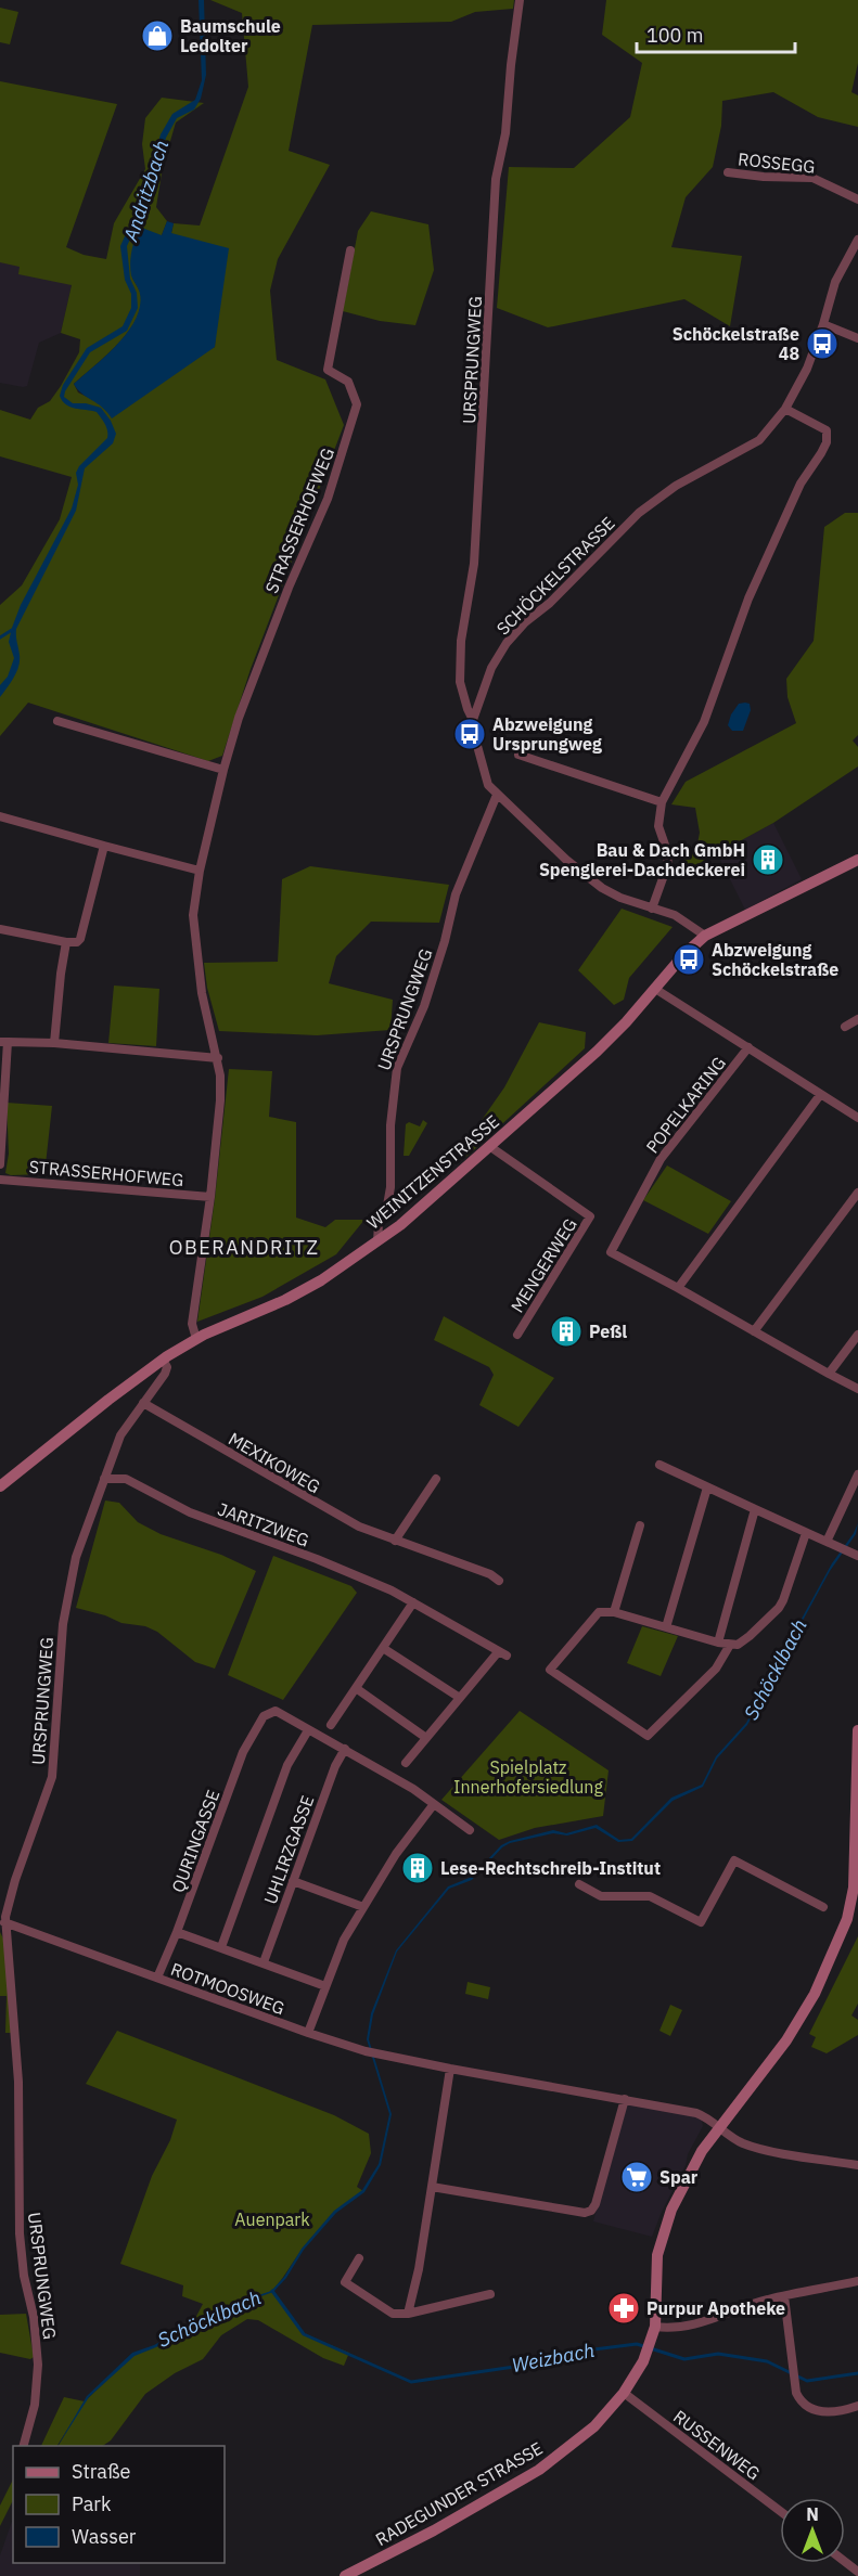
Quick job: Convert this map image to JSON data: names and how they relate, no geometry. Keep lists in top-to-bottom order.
{
  "streets": {
    "main road": ["WEINITZENSTRASSE", "RADEGUNDER STRASSE"],
    "street": [
      "ROSSEGG",
      "URSPRUNGWEG",
      "STRASSERHOFWEG",
      "SCHÖCKELSTRASSE",
      "POPELKARING",
      "MENGERWEG",
      "MEXIKOWEG",
      "JARITZWEG",
      "QURINGASSE",
      "UHLIRZGASSE",
      "ROTMOOSWEG",
      "RUSSENWEG"
    ]
  },
  "crossings": [
    ["URSPRUNGWEG", "SCHÖCKELSTRASSE"],
    ["URSPRUNGWEG", "WEINITZENSTRASSE"],
    ["URSPRUNGWEG", "MEXIKOWEG"],
    ["URSPRUNGWEG", "JARITZWEG"],
    ["URSPRUNGWEG", "ROTMOOSWEG"],
    ["STRASSERHOFWEG", "WEINITZENSTRASSE"],
    ["POPELKARING", "WEINITZENSTRASSE"],
    ["WEINITZENSTRASSE", "MENGERWEG"],
    ["QURINGASSE", "ROTMOOSWEG"],
    ["ROTMOOSWEG", "RADEGUNDER STRASSE"],
    ["RUSSENWEG", "RADEGUNDER STRASSE"]
  ],
  "districts": ["OBERANDRITZ"],
  "water": ["Andritzbach", "Schöcklbach", "Weizbach"],
  "parks": ["Spielplatz Innerhofersiedlung", "Auenpark"],
  "places": {
    "shop": ["Baumschule Ledolter"],
    "bus stop": ["Schöckelstraße 48", "Abzweigung Ursprungweg", "Abzweigung Schöckelstraße"],
    "building": ["Bau & Dach GmbH Spenglerei-Dachdeckerei", "Peßl", "Lese-Rechtschreib-Institut"],
    "supermarket": ["Spar"],
    "pharmacy": ["Purpur Apotheke"]
  },
  "legend": ["Straße", "Park", "Wasser"],
  "scale_bar": "100 m",
  "north": "top"
}
